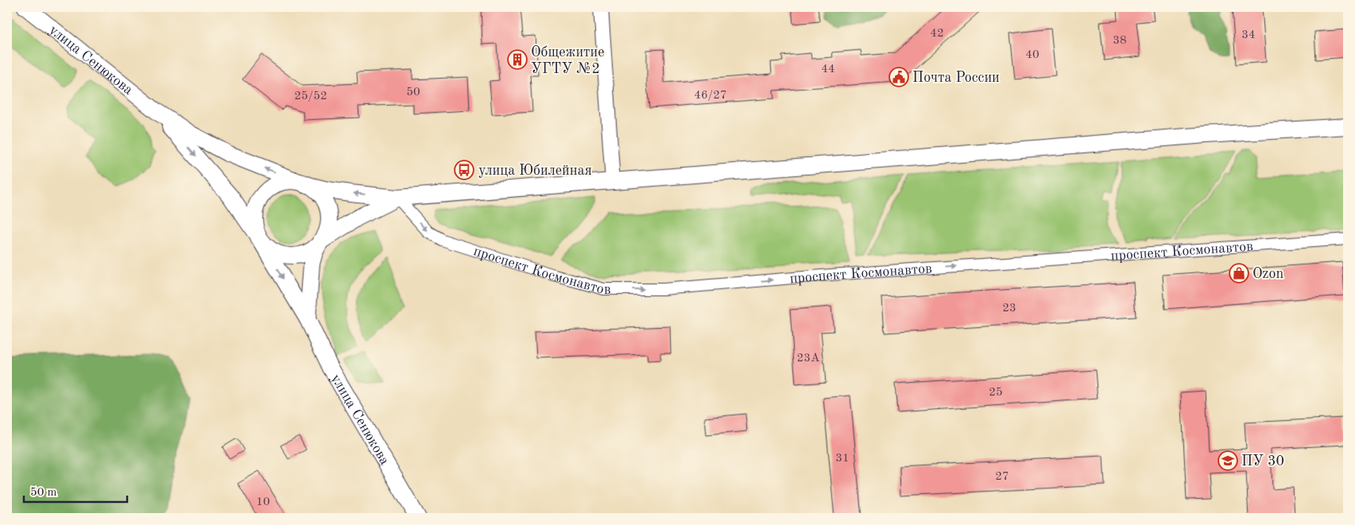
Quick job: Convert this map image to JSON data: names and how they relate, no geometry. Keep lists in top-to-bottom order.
{
  "streets": {
    "main road": ["улица Сенюкова"],
    "street": ["проспект Космонавтов"]
  },
  "one_way": ["проспект Космонавтов"],
  "places": {
    "building": ["Общежитие УГТУ №2"],
    "public building": ["Почта России"],
    "bus stop": ["улица Юбилейная"],
    "shop": ["Ozon"],
    "school or university": ["ПУ 30"]
  },
  "house_numbers": [
    "42",
    "34",
    "38",
    "40",
    "44",
    "50",
    "46/27",
    "25/52",
    "23",
    "23А",
    "25",
    "31",
    "27",
    "10"
  ],
  "scale_bar": "50 m"
}
